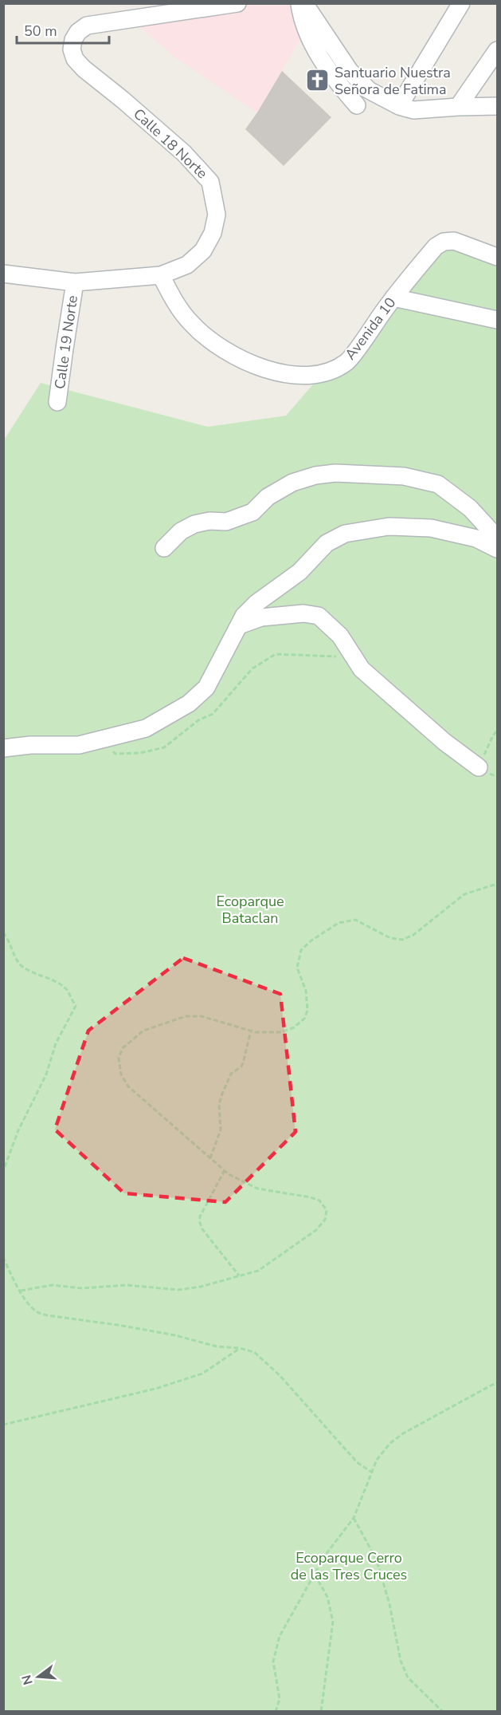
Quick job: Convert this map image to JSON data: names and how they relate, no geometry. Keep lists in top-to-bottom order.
{
  "streets": {
    "street": ["Calle 18 Norte", "Avenida 10", "Calle 19 Norte"]
  },
  "crossings": [
    ["Calle 18 Norte", "Avenida 10"]
  ],
  "parks": ["Ecoparque Bataclan", "Ecoparque Cerro de las Tres Cruces"],
  "places": {
    "church": ["Santuario Nuestra Señora de Fatima"]
  },
  "scale_bar": "50 m",
  "north": "left"
}
